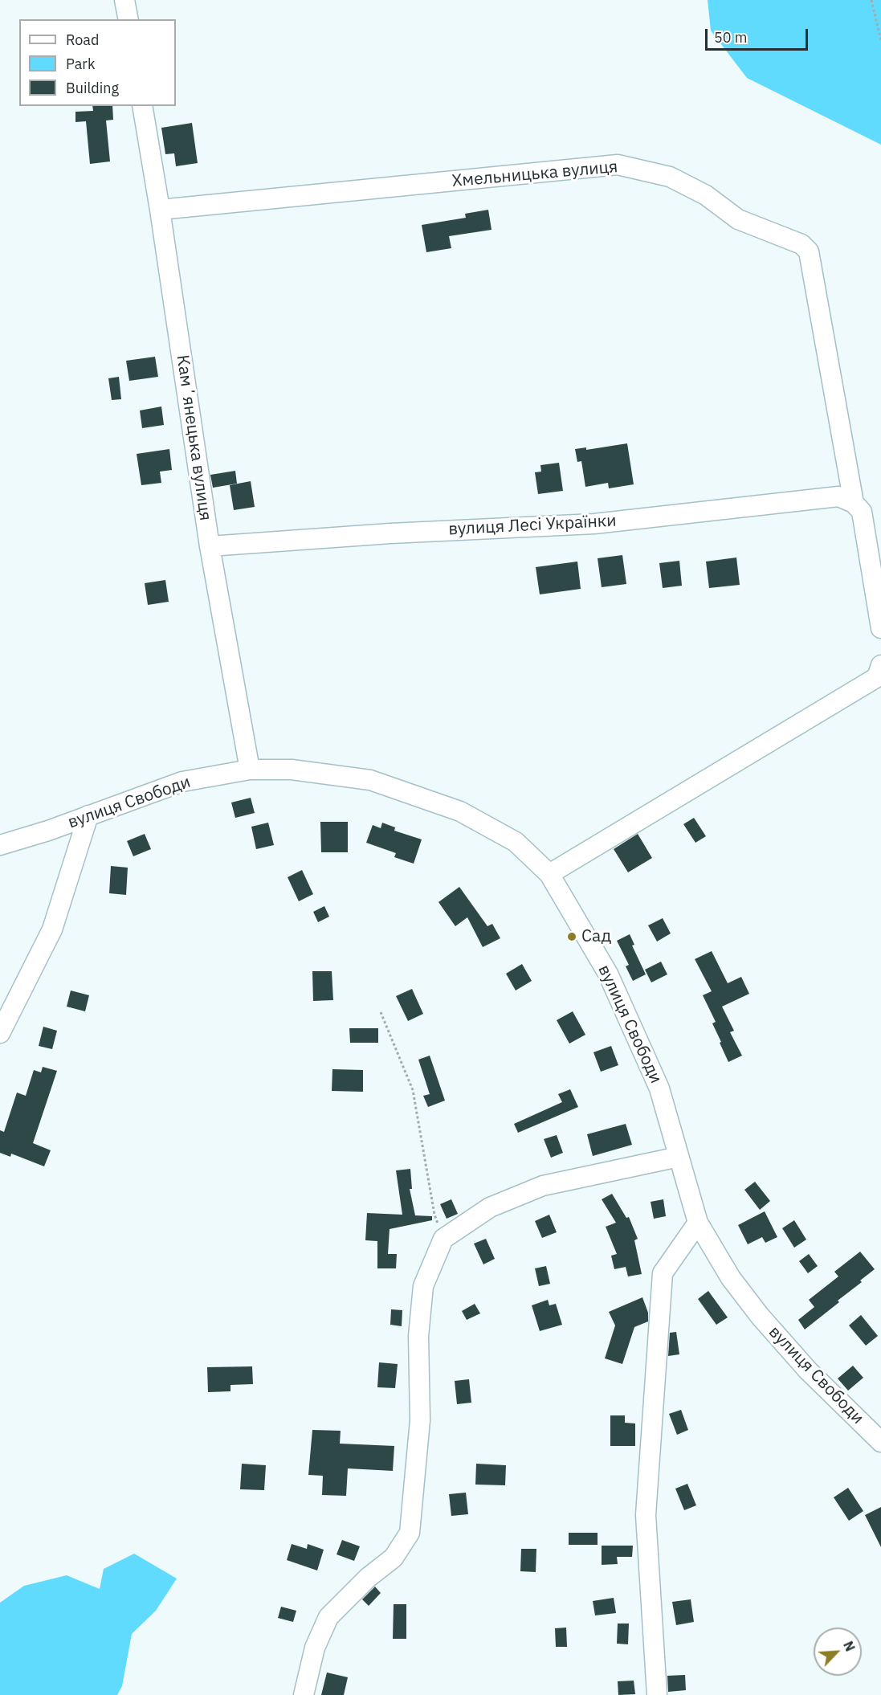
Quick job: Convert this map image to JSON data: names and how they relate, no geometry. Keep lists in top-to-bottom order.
{
  "streets": {
    "street": [
      "Хмельницька вулиця",
      "Камʼянецька вулиця",
      "вулиця Лесі Українки",
      "вулиця Свободи"
    ]
  },
  "crossings": [
    ["Хмельницька вулиця", "Камʼянецька вулиця"],
    ["Хмельницька вулиця", "вулиця Лесі Українки"],
    ["Камʼянецька вулиця", "вулиця Лесі Українки"],
    ["Камʼянецька вулиця", "вулиця Свободи"]
  ],
  "places": ["Сад"],
  "legend": ["Road", "Park", "Building"],
  "scale_bar": "50 m",
  "north": "top right"
}
